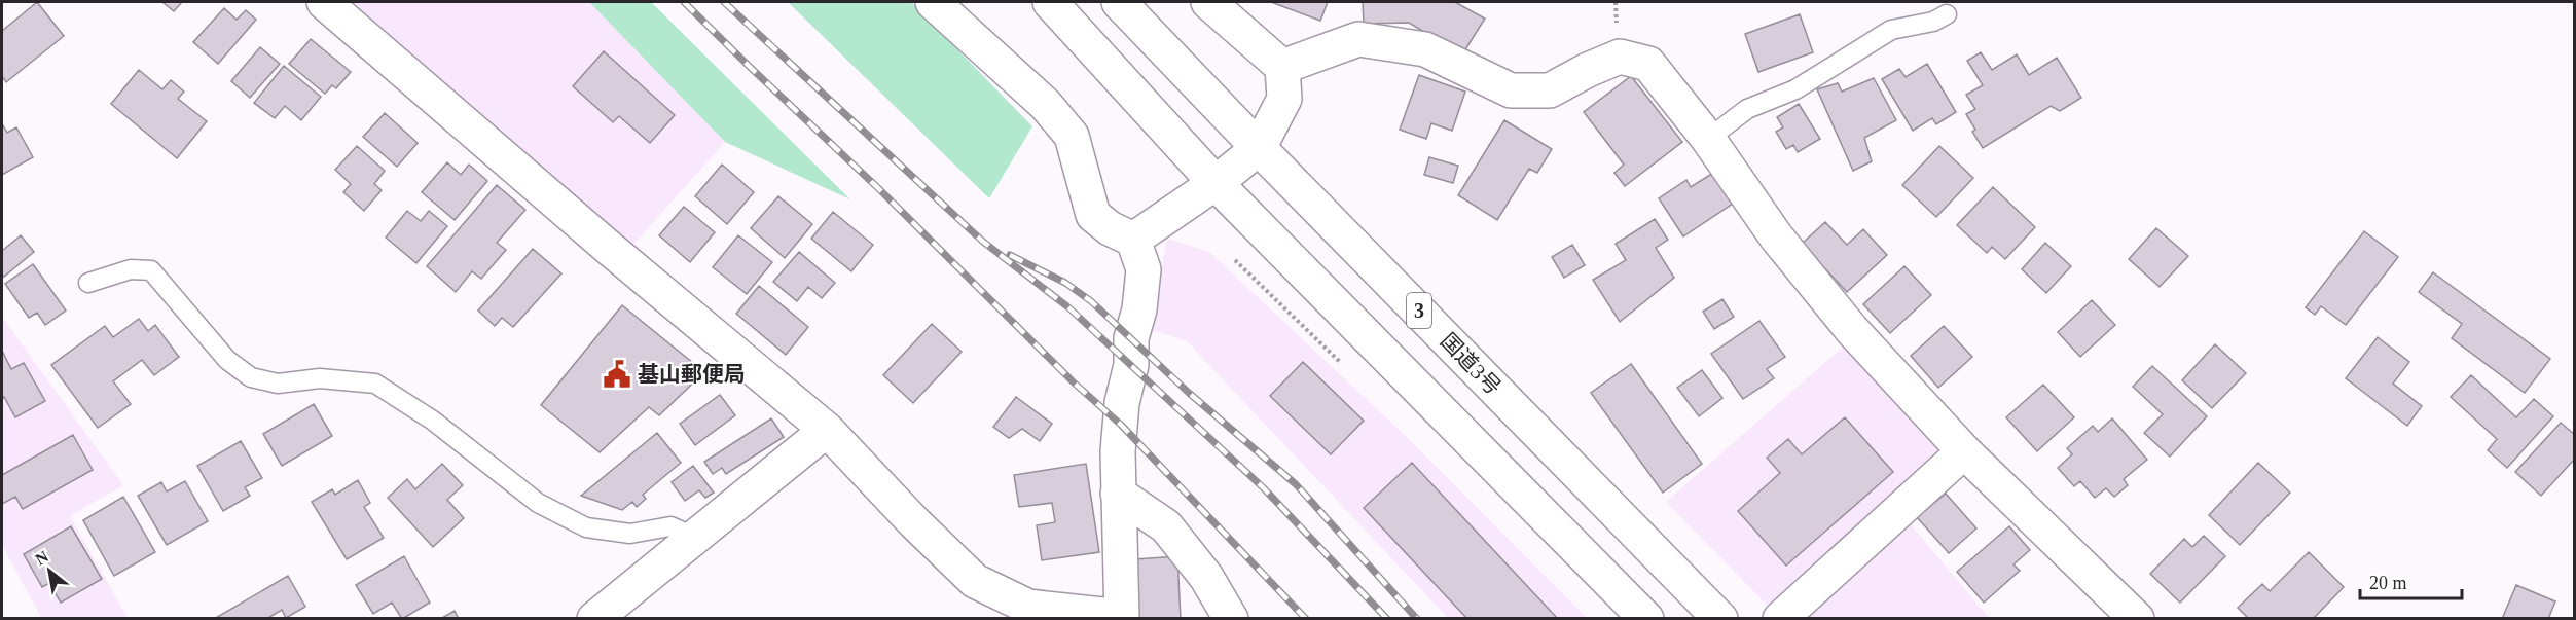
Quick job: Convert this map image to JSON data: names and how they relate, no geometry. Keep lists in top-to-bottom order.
{
  "streets": {
    "main road": ["3", "国道3号"]
  },
  "places": {
    "public building": ["基山郵便局"]
  },
  "scale_bar": "20 m",
  "north": "top left"
}
